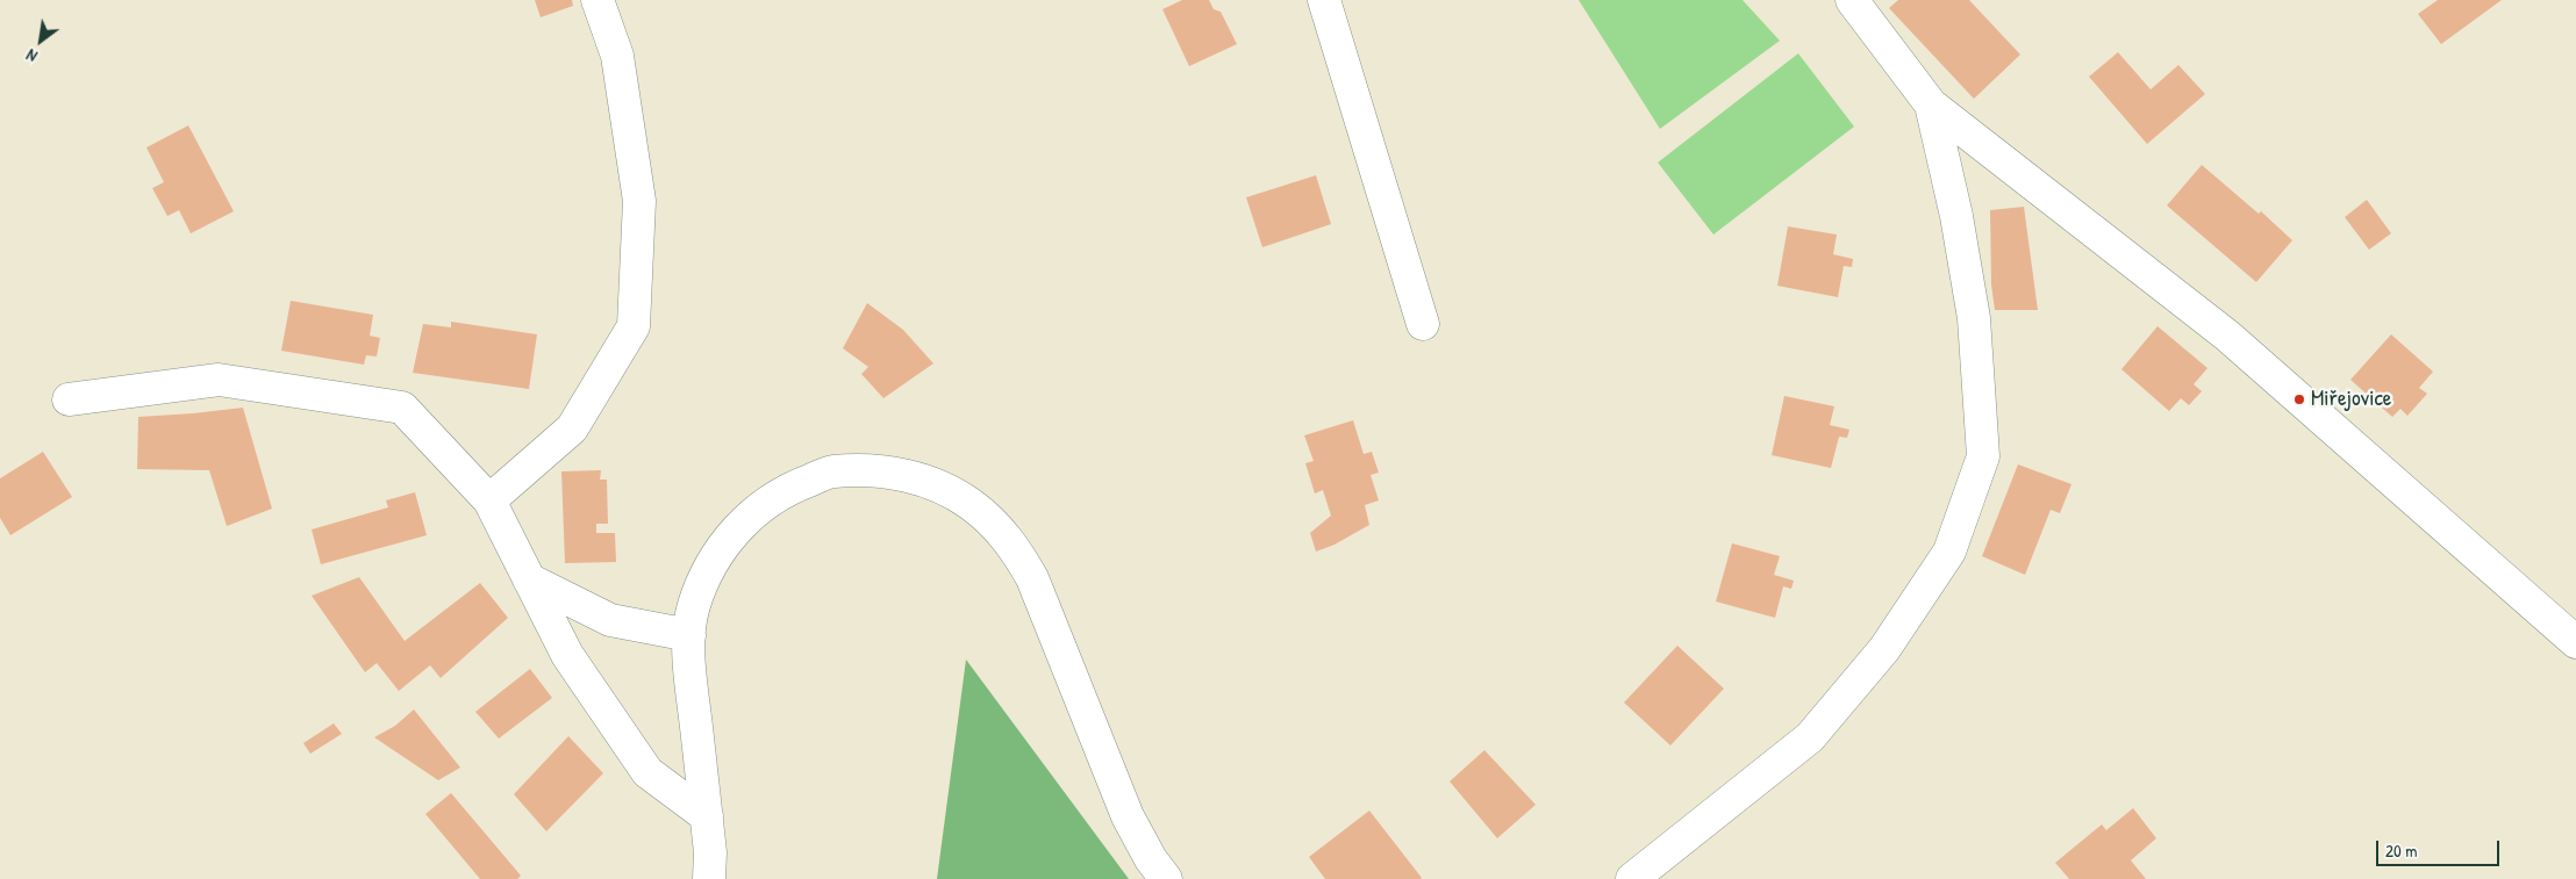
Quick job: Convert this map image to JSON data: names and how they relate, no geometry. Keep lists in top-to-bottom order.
{
  "places": ["Miřejovice"],
  "scale_bar": "20 m",
  "north": "bottom left"
}
